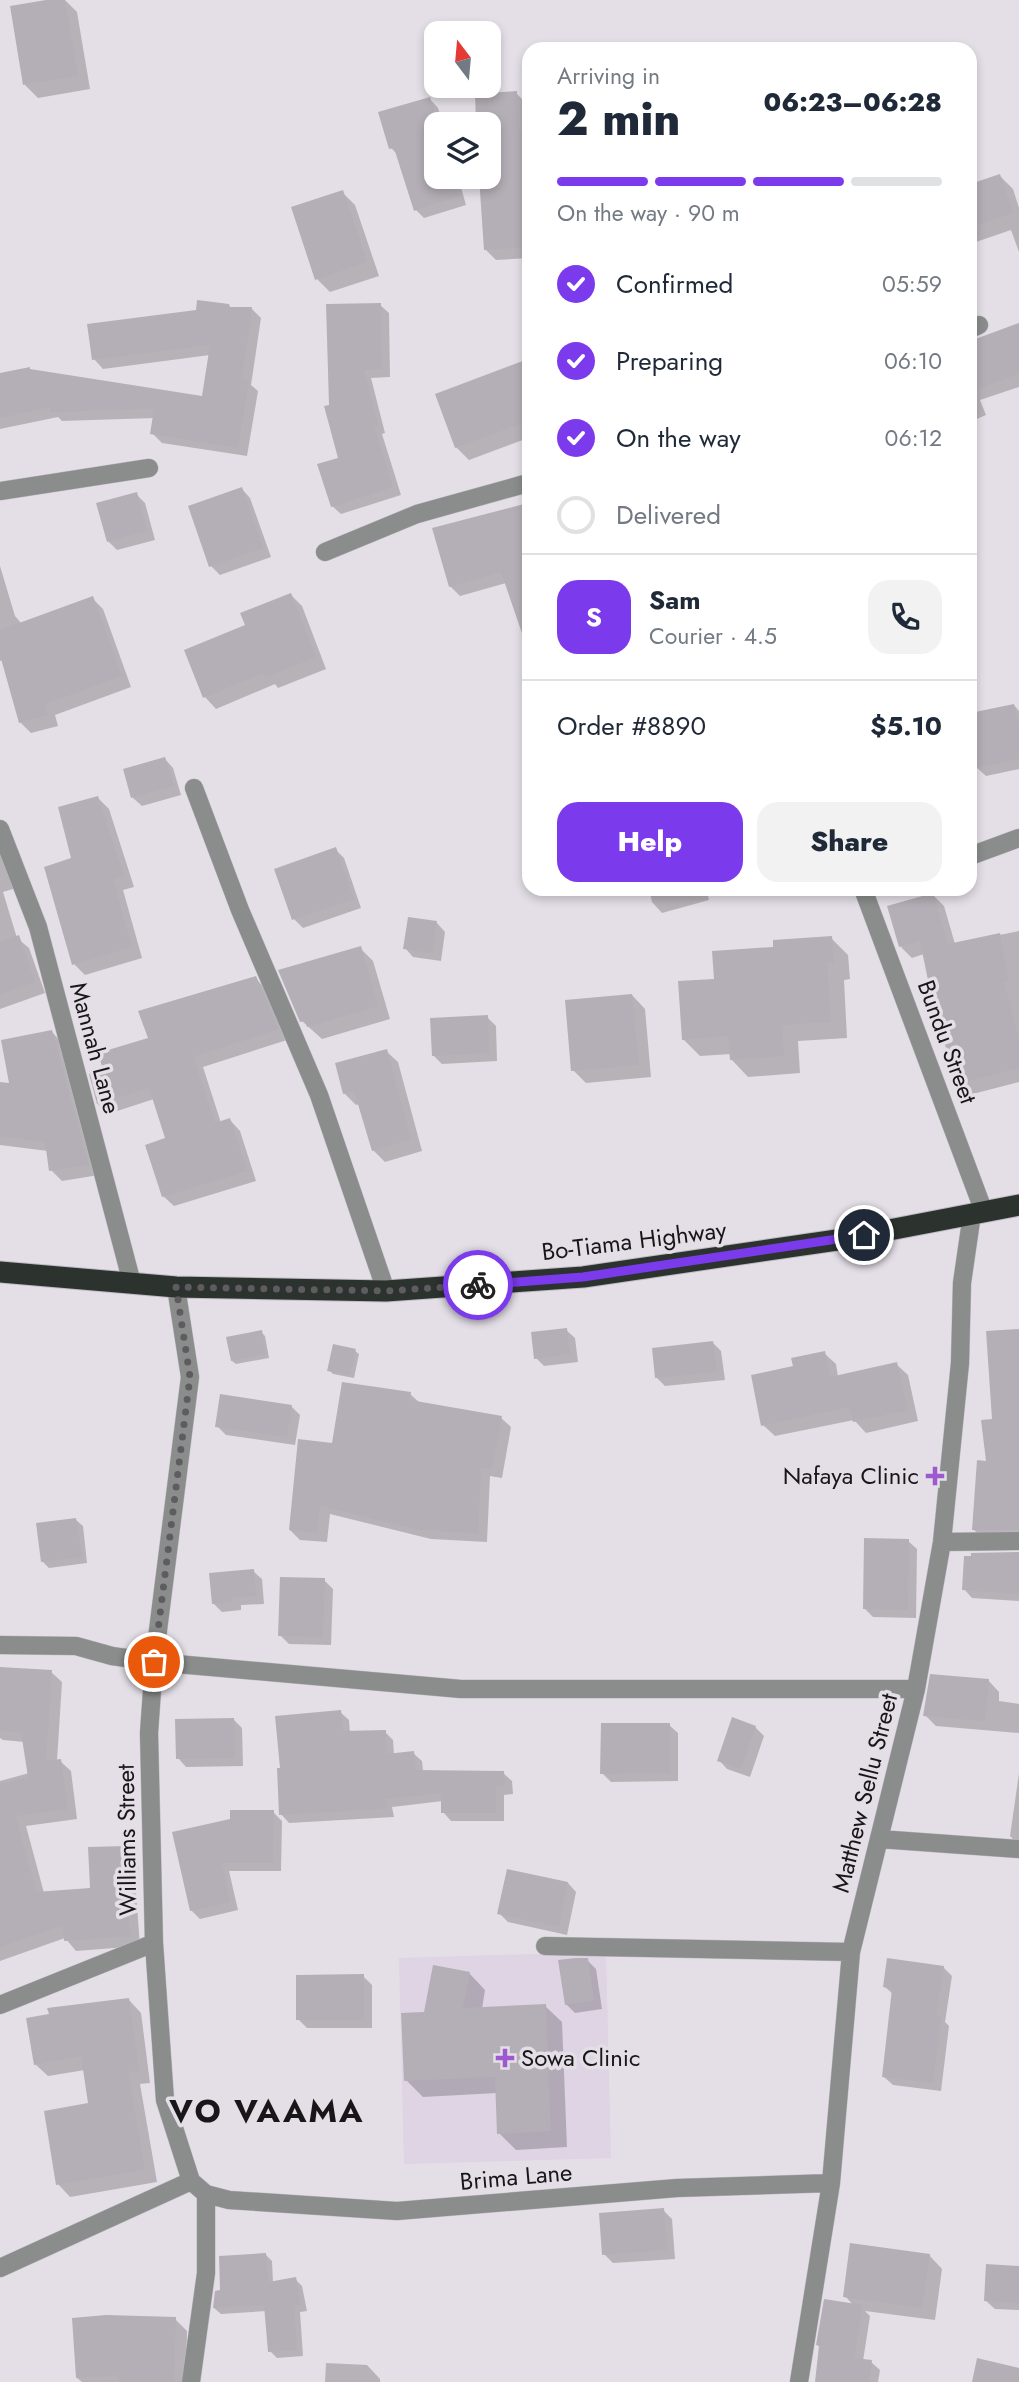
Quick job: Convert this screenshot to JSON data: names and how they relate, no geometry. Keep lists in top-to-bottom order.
{
  "streets": {
    "highway": ["Bo-Tiama Highway"],
    "street": [
      "Bundu Street",
      "Mannah Lane",
      "Matthew Sellu Street",
      "Williams Street",
      "Brima Lane"
    ]
  },
  "crossings": [
    ["Bundu Street", "Bo-Tiama Highway"],
    ["Bundu Street", "Matthew Sellu Street"],
    ["Mannah Lane", "Bo-Tiama Highway"],
    ["Bo-Tiama Highway", "Matthew Sellu Street"],
    ["Bo-Tiama Highway", "Williams Street"],
    ["Matthew Sellu Street", "Brima Lane"],
    ["Williams Street", "Brima Lane"]
  ],
  "districts": ["VO VAAMA"],
  "places": {
    "health": ["Nafaya Clinic", "Sowa Clinic"]
  },
  "north": "top",
  "page": {
    "heading": ["2 min", "Arriving in", "06:23–06:28"],
    "panel": [
      "Sam",
      "Courier · 4.5",
      "Order #8890",
      "$5.10"
    ],
    "bar": "On the way · 90 m",
    "list": [
      ["Confirmed", "05:59"],
      ["Preparing", "06:10"],
      ["On the way", "06:12"],
      "Delivered"
    ],
    "round": "S",
    "buttons": ["Help", "Share"]
  }
}
